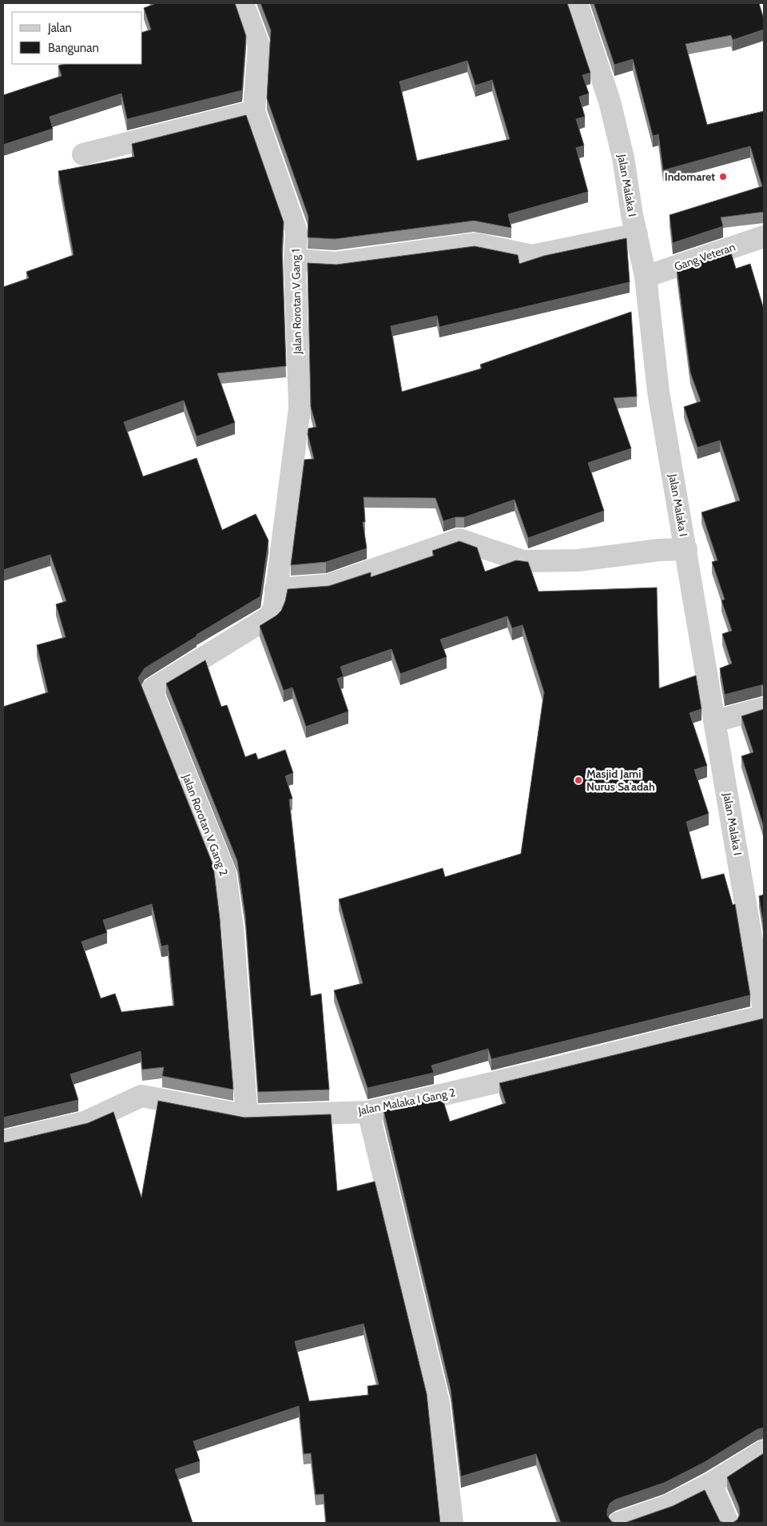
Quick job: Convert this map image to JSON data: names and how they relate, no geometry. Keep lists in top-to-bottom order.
{
  "streets": {
    "street": [
      "Jalan Malaka I",
      "Gang Veteran",
      "Jalan Rorotan V Gang 1",
      "Jalan Rorotan V Gang 2",
      "Jalan Malaka I Gang 2"
    ]
  },
  "crossings": [
    ["Jalan Malaka I", "Gang Veteran"],
    ["Jalan Rorotan V Gang 1", "Jalan Rorotan V Gang 2"],
    ["Jalan Rorotan V Gang 2", "Jalan Malaka I Gang 2"]
  ],
  "places": ["Indomaret", "Masjid Jami Nurus Sa'adah"],
  "legend": ["Jalan", "Bangunan"]
}
